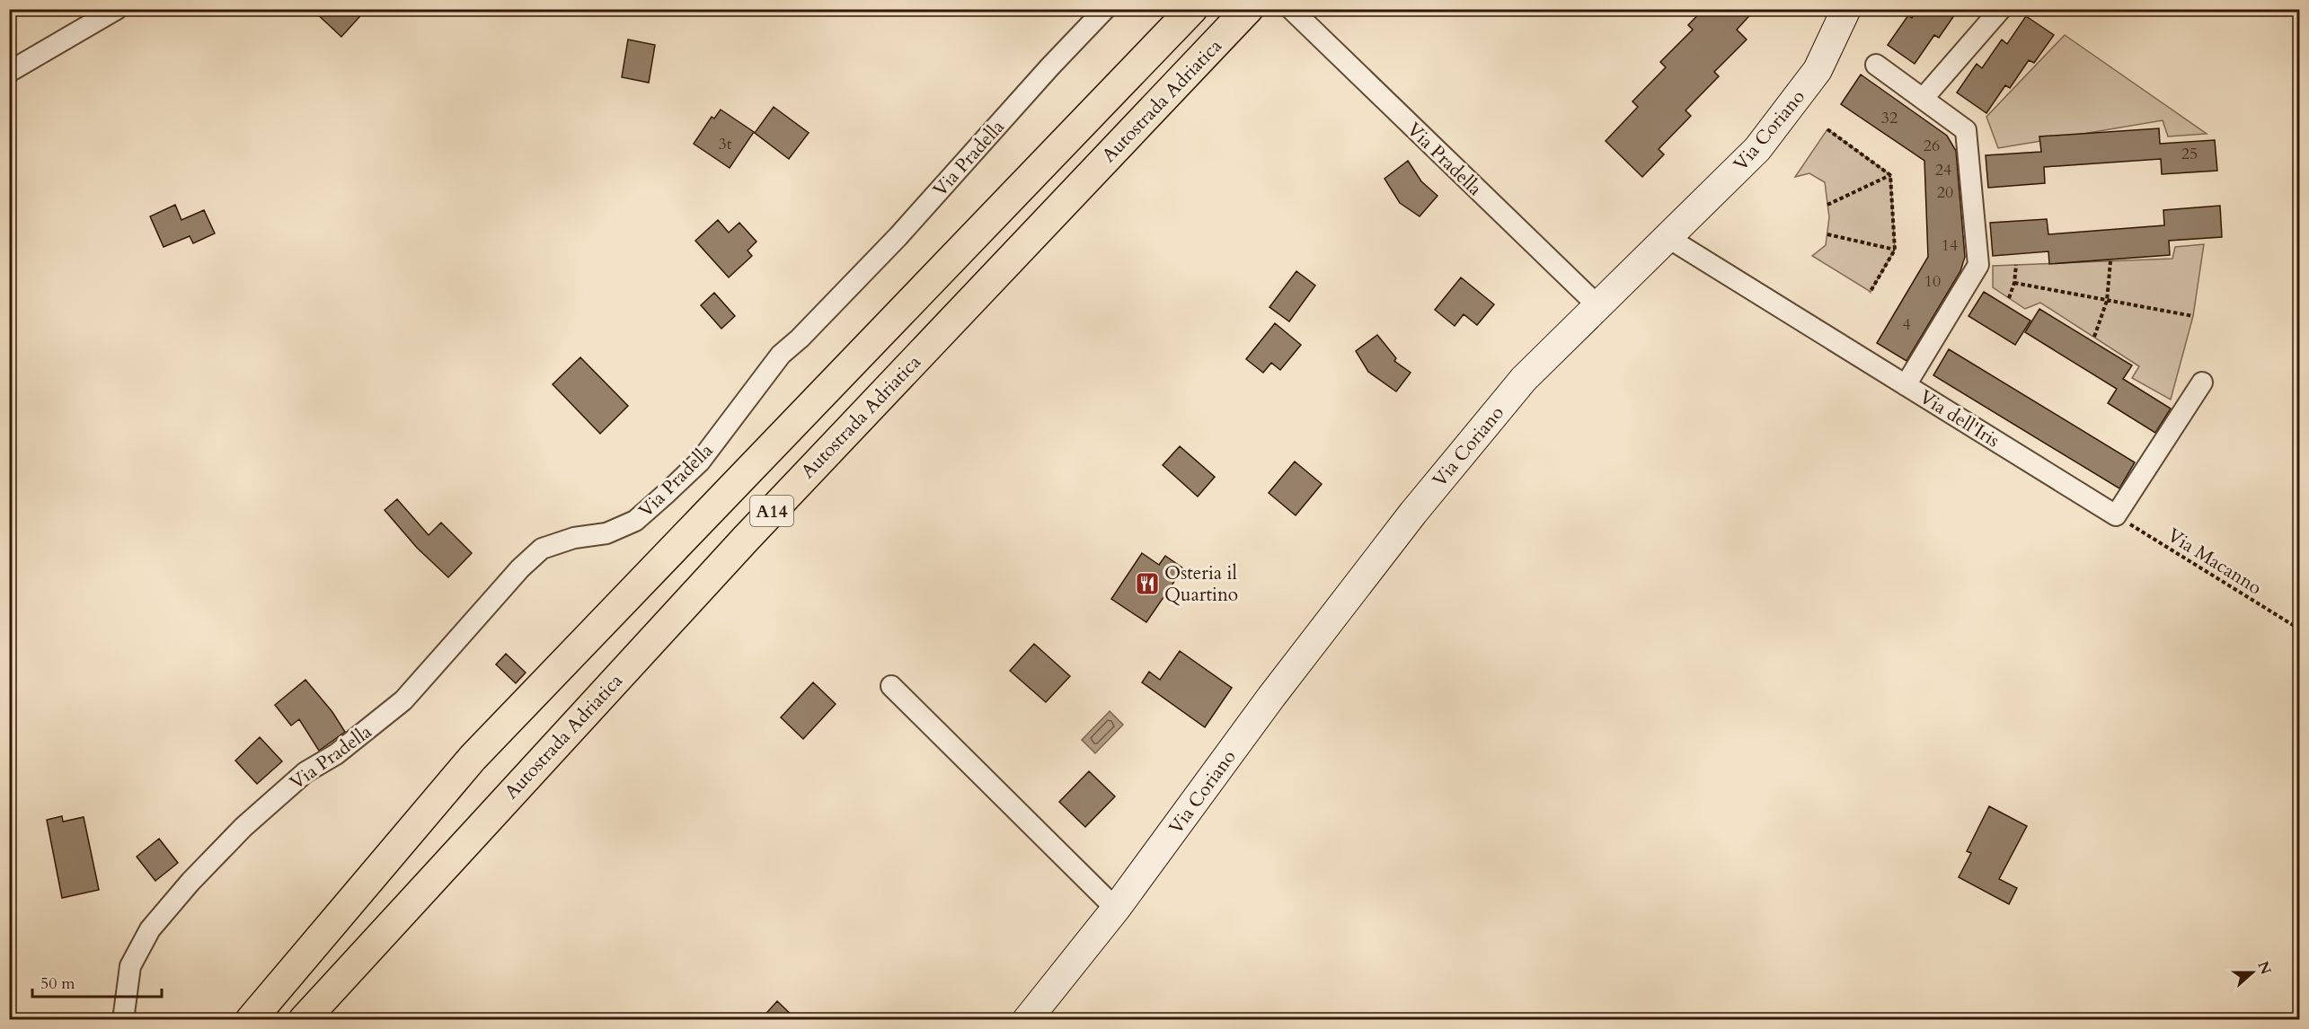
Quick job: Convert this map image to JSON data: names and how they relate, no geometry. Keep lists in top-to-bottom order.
{
  "streets": {
    "highway": ["Autostrada Adriatica", "A14"],
    "main road": ["Via Coriano"],
    "street": ["Via Pradella", "Via dell'Iris"],
    "path": ["Via Macanno"]
  },
  "crossings": [
    ["Via Coriano", "Via Pradella"],
    ["Via Coriano", "Via dell'Iris"],
    ["Via dell'Iris", "Via Macanno"]
  ],
  "places": {
    "restaurant": ["Osteria il Quartino"]
  },
  "house_numbers": [
    "32",
    "3t",
    "26",
    "25",
    "24",
    "20",
    "14",
    "10",
    "4"
  ],
  "scale_bar": "50 m",
  "north": "right"
}
